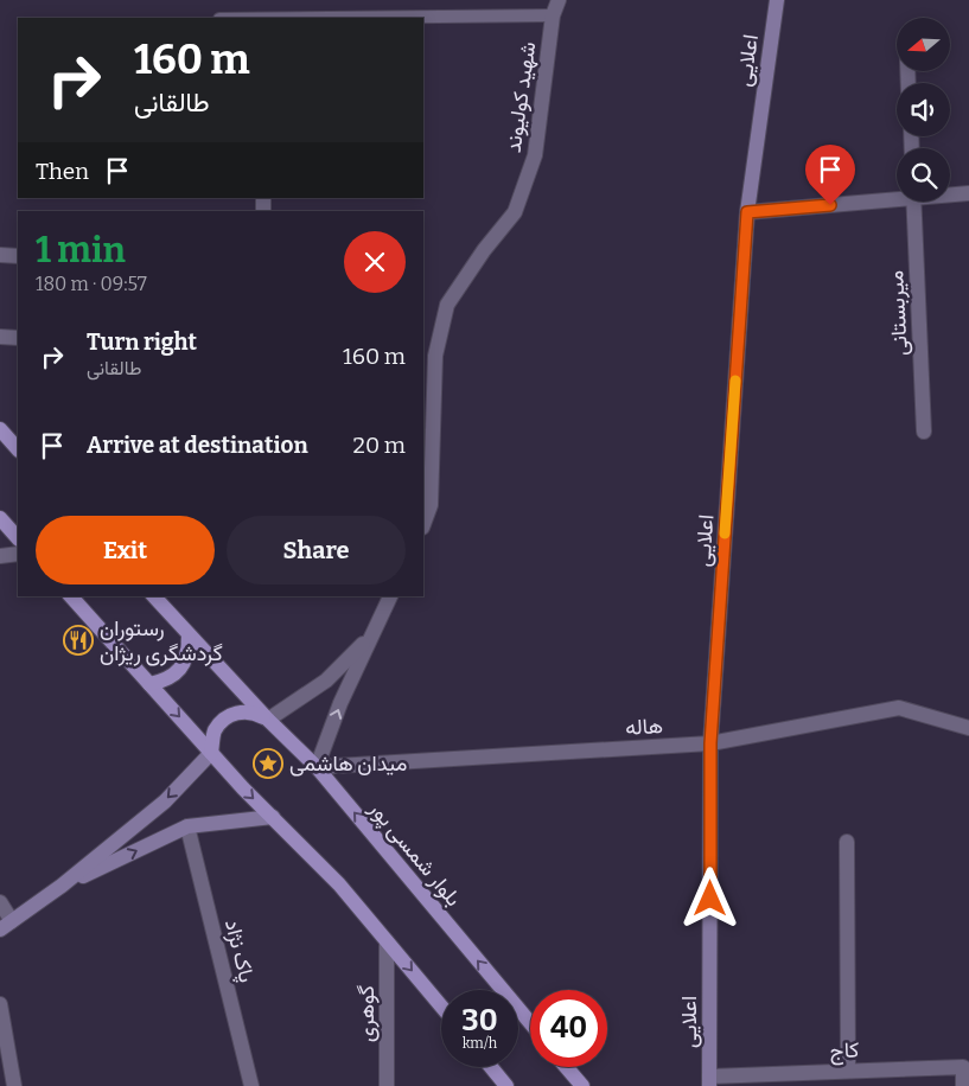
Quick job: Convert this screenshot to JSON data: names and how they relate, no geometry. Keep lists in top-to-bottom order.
{
  "streets": {
    "main road": ["بلوار شمسی پور"],
    "street": [
      "اعلایی",
      "شهید کولیوند",
      "میربستانی",
      "هاله",
      "پاک نژاد",
      "گوهری",
      "کاج"
    ]
  },
  "crossings": [
    ["اعلایی", "هاله"],
    ["اعلایی", "کاج"],
    ["هاله", "بلوار شمسی پور"]
  ],
  "places": {
    "restaurant": ["رستوران گردشگری ریژان"],
    "place": ["میدان هاشمی"]
  },
  "north": "left",
  "page": {
    "turn": ["160 m", "طالقانی"],
    "then": "Then",
    "heading": ["1 min", "180 m · 09:57"],
    "list": [
      {
        "name": "Turn right",
        "note": "طالقانی",
        "value": "160 m"
      },
      {
        "name": "Arrive at destination",
        "value": "20 m"
      }
    ],
    "buttons": ["Exit", "Share"],
    "speed": "30 km/h",
    "limit": "40"
  }
}
